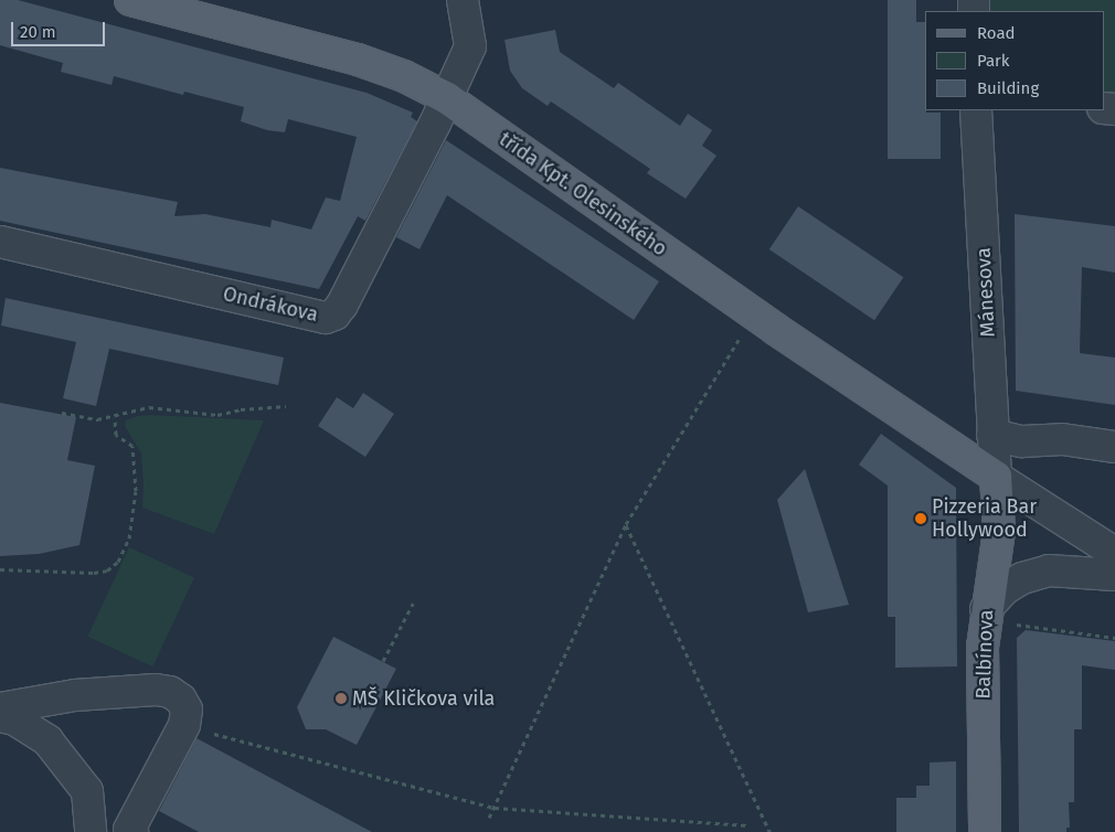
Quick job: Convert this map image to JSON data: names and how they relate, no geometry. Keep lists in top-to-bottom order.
{
  "streets": {
    "main road": ["třída Kpt. Olesinského", "Balbínova"],
    "street": ["Mánesova", "Ondrákova"]
  },
  "crossings": [
    ["třída Kpt. Olesinského", "Mánesova"],
    ["třída Kpt. Olesinského", "Ondrákova"],
    ["třída Kpt. Olesinského", "Balbínova"],
    ["Mánesova", "Balbínova"]
  ],
  "places": ["Pizzeria Bar Hollywood", "MŠ Kličkova vila"],
  "legend": ["Road", "Park", "Building"],
  "scale_bar": "20 m"
}
